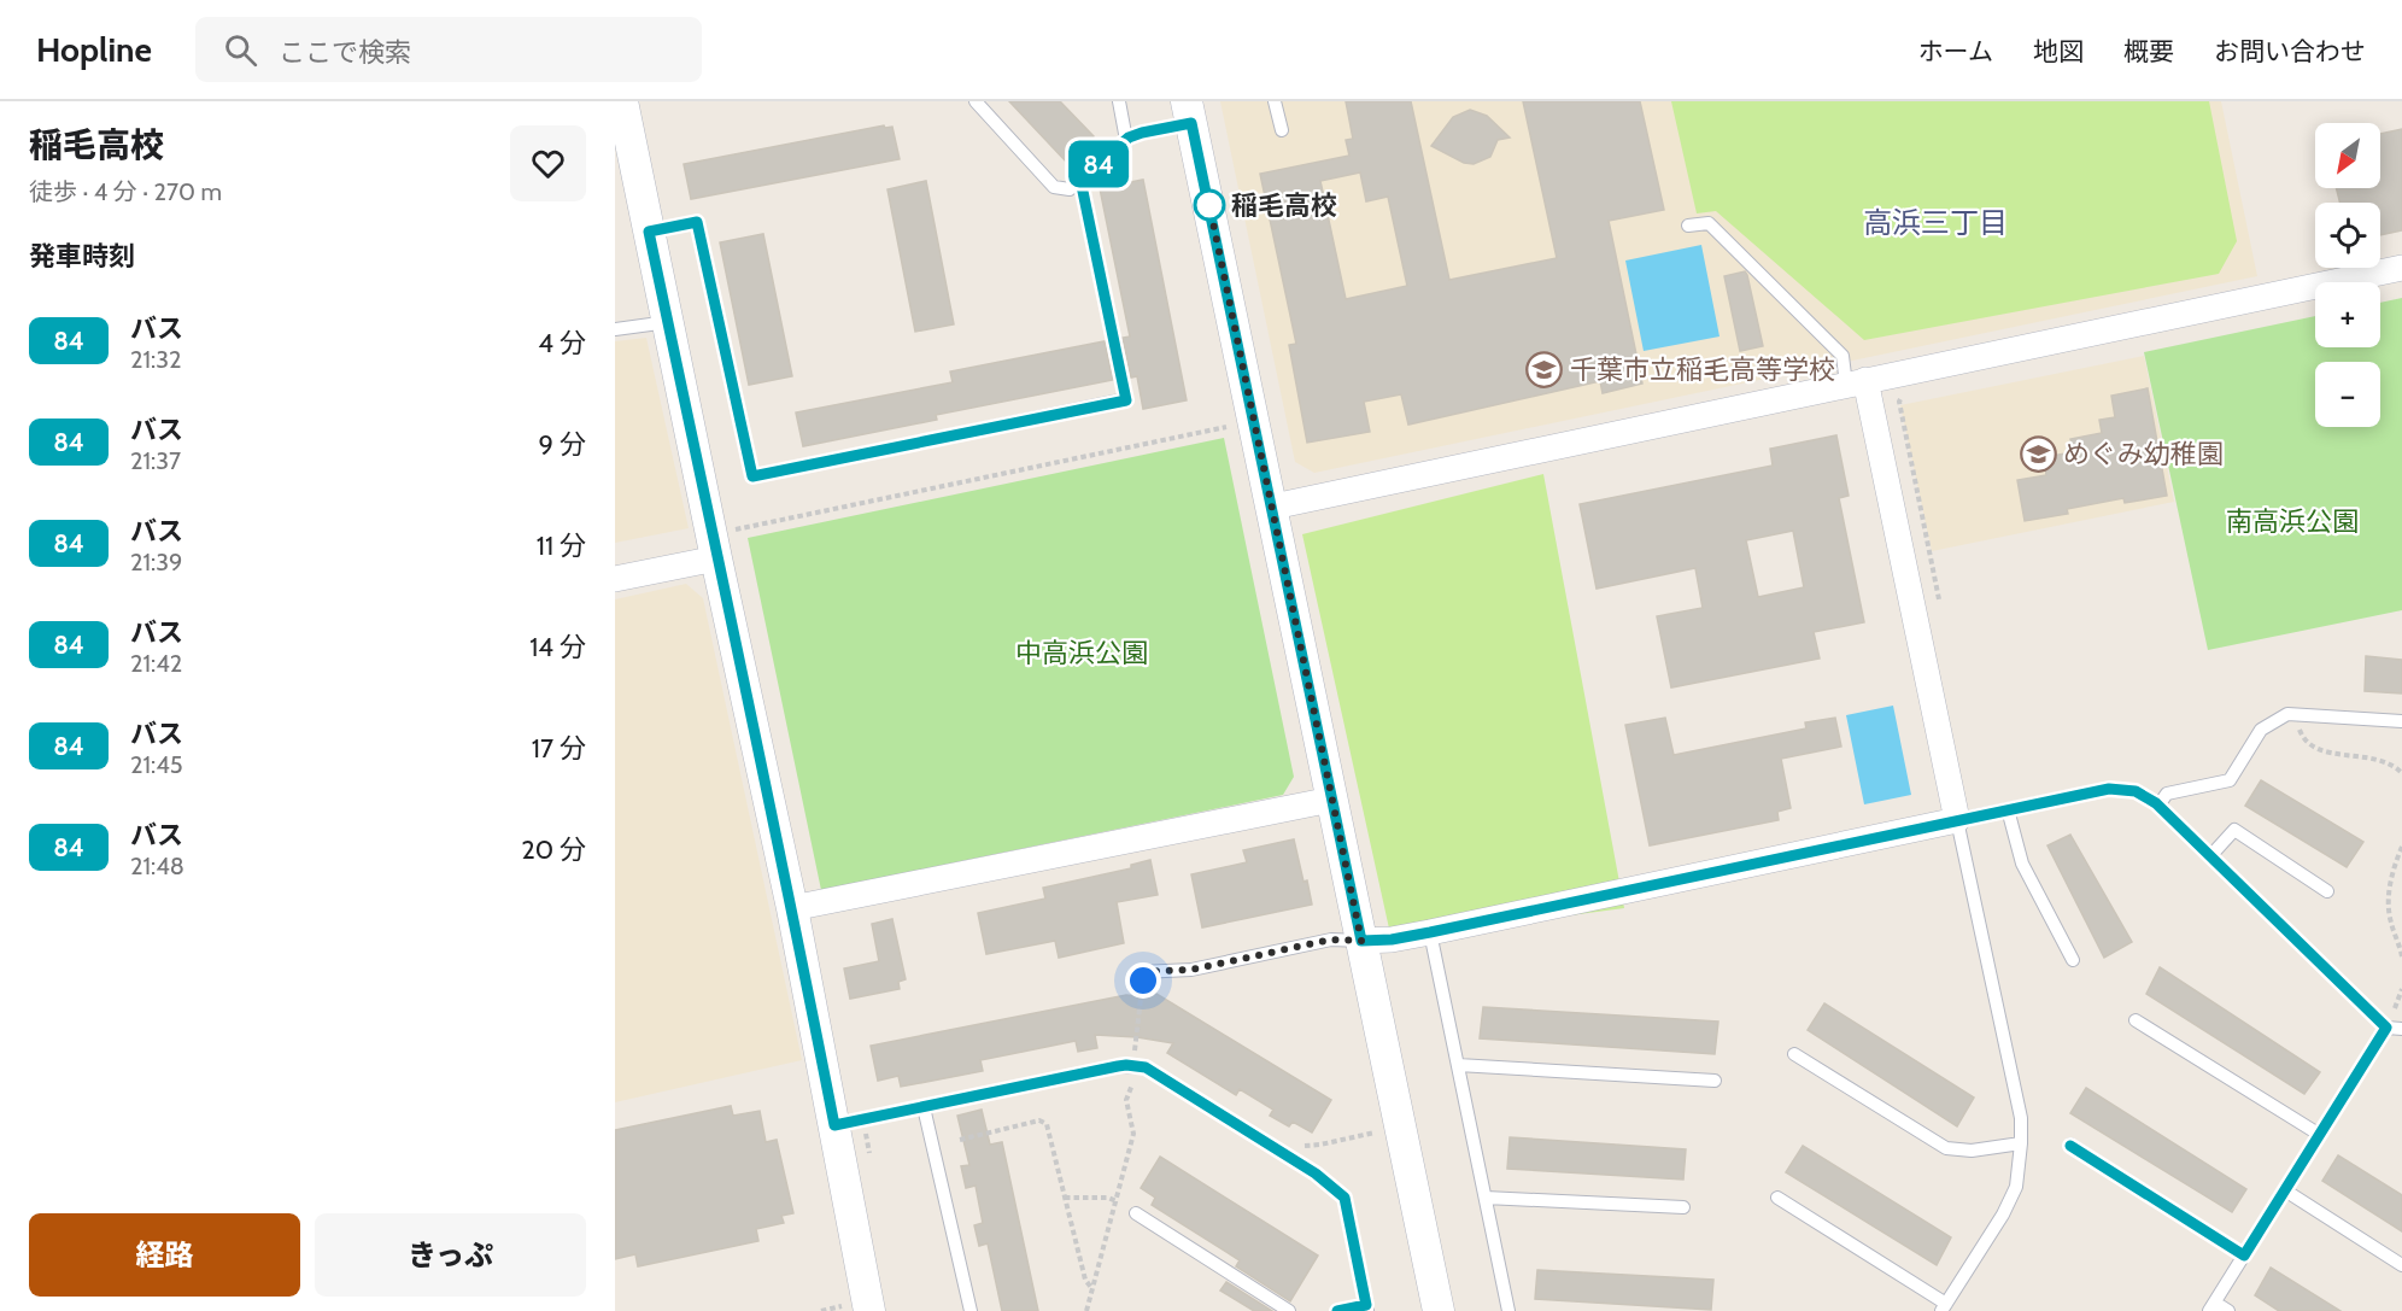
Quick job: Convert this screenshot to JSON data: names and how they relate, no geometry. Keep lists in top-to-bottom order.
{
  "districts": ["高浜三丁目"],
  "parks": ["南高浜公園", "中高浜公園"],
  "places": {
    "other": ["稲毛高校"],
    "school or university": ["千葉市立稲毛高等学校", "めぐみ幼稚園"]
  },
  "lines": ["bus line 84"],
  "north": "bottom left",
  "page": {
    "header": "Hopline",
    "search": "ここで検索",
    "nav": [
      "ホーム",
      "地図",
      "概要",
      "お問い合わせ"
    ],
    "heading": [
      ["稲毛高校", "徒歩 · 4 分 · 270 m"],
      "発車時刻"
    ],
    "on_map": "84",
    "map_buttons": ["+", "−"],
    "list": [
      {
        "mark": "84",
        "name": "バス",
        "note": "21:32",
        "value": "4 分"
      },
      {
        "mark": "84",
        "name": "バス",
        "note": "21:37",
        "value": "9 分"
      },
      {
        "mark": "84",
        "name": "バス",
        "note": "21:39",
        "value": "11 分"
      },
      {
        "mark": "84",
        "name": "バス",
        "note": "21:42",
        "value": "14 分"
      },
      {
        "mark": "84",
        "name": "バス",
        "note": "21:45",
        "value": "17 分"
      },
      {
        "mark": "84",
        "name": "バス",
        "note": "21:48",
        "value": "20 分"
      }
    ],
    "buttons": ["経路", "きっぷ"]
  }
}
